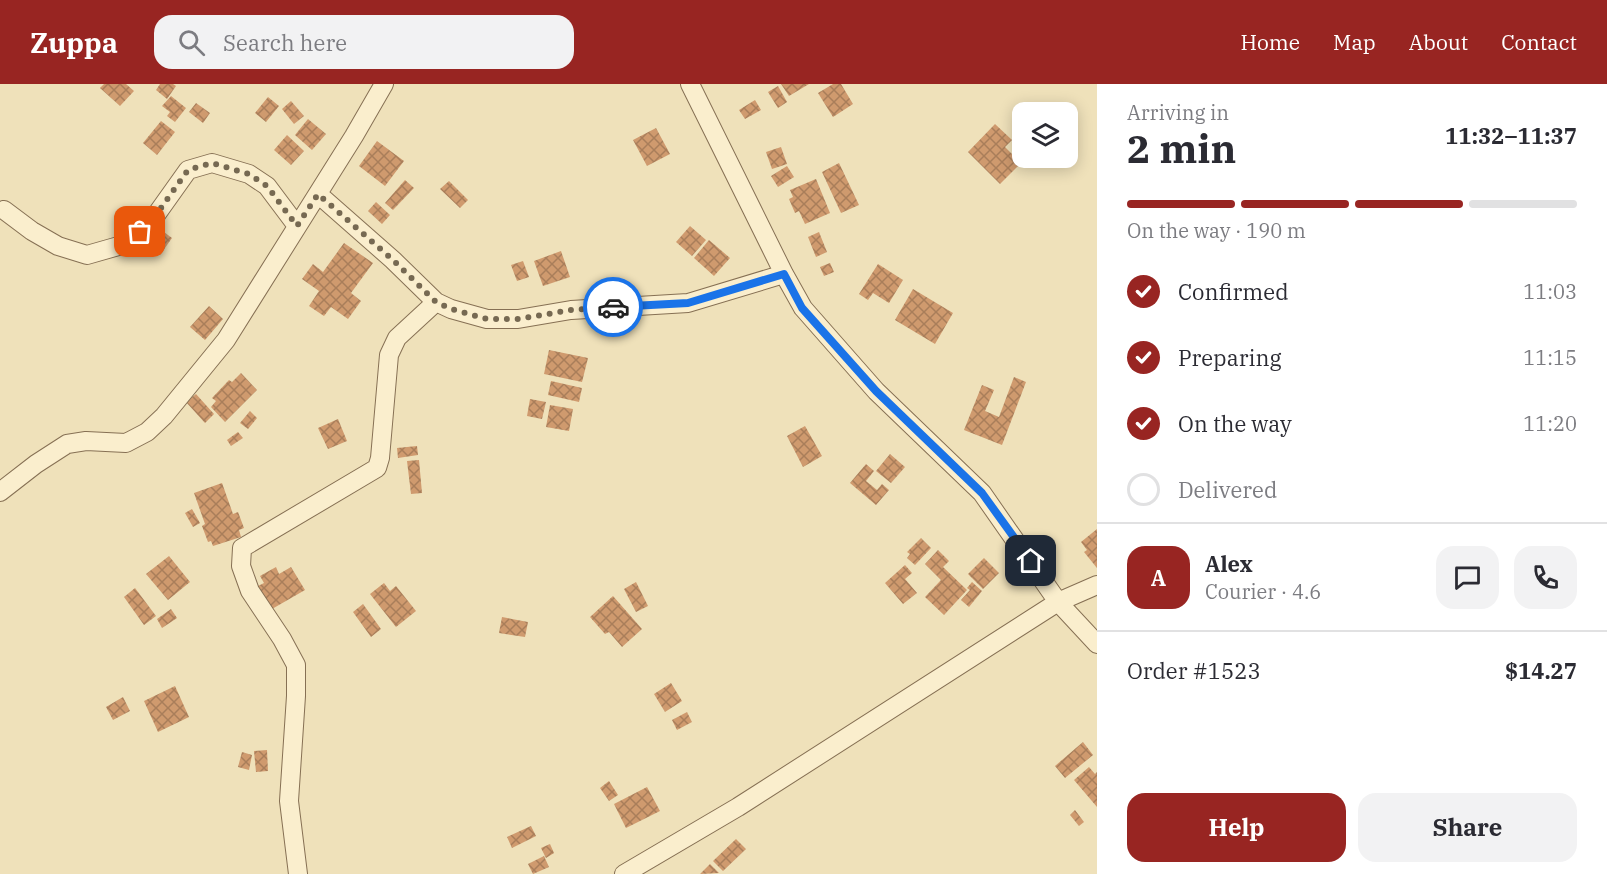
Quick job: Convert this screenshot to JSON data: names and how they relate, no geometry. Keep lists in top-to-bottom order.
{
  "page": {
    "header": "Zuppa",
    "search": "Search here",
    "nav": [
      "Home",
      "Map",
      "About",
      "Contact"
    ],
    "heading": ["2 min", "Arriving in", "11:32–11:37"],
    "panel": [
      "Alex",
      "Courier · 4.6",
      "Order #1523",
      "$14.27"
    ],
    "bar": "On the way · 190 m",
    "list": [
      ["Confirmed", "11:03"],
      ["Preparing", "11:15"],
      ["On the way", "11:20"],
      "Delivered"
    ],
    "round": "A",
    "buttons": ["Help", "Share"]
  }
}
